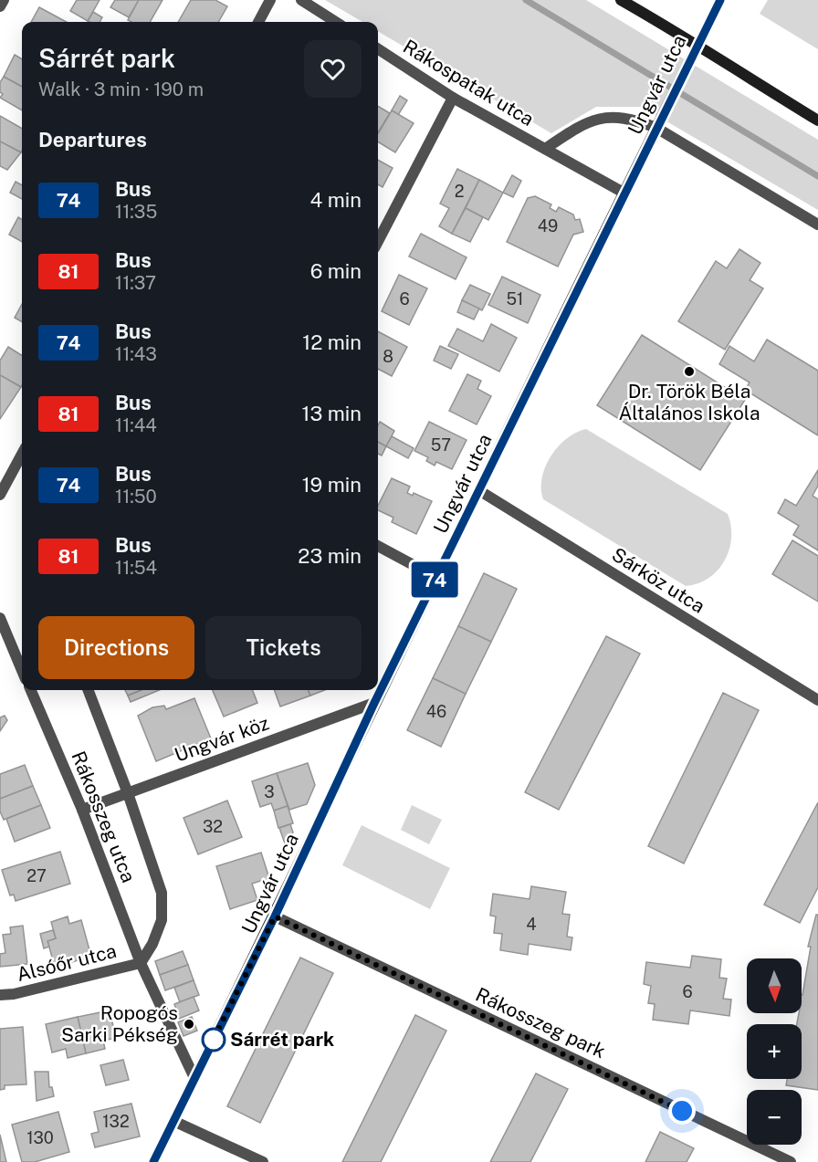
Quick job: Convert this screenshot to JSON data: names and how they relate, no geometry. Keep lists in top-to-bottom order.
{
  "streets": {
    "street": [
      "Rákospatak utca",
      "Ungvár utca",
      "Sárköz utca",
      "Ungvár köz",
      "Rákosszeg utca",
      "Alsóőr utca",
      "Rákosszeg park"
    ]
  },
  "crossings": [
    ["Rákospatak utca", "Ungvár utca"],
    ["Ungvár utca", "Sárköz utca"],
    ["Ungvár utca", "Ungvár köz"],
    ["Ungvár utca", "Rákosszeg utca"],
    ["Ungvár utca", "Rákosszeg park"],
    ["Ungvár köz", "Rákosszeg utca"],
    ["Rákosszeg utca", "Alsóőr utca"]
  ],
  "places": ["Dr. Török Béla Általános Iskola", "Ropogós Sarki Pékség", "Sárrét park"],
  "lines": ["bus line 74"],
  "house_numbers": [
    "2",
    "49",
    "6",
    "51",
    "8",
    "57",
    "46",
    "3",
    "32",
    "27",
    "4",
    "6",
    "132",
    "130"
  ],
  "north": "bottom",
  "page": {
    "on_map": "74",
    "heading": [
      ["Sárrét park", "Walk · 3 min · 190 m"],
      "Departures"
    ],
    "list": [
      {
        "mark": "74",
        "name": "Bus",
        "note": "11:35",
        "value": "4 min"
      },
      {
        "mark": "81",
        "name": "Bus",
        "note": "11:37",
        "value": "6 min"
      },
      {
        "mark": "74",
        "name": "Bus",
        "note": "11:43",
        "value": "12 min"
      },
      {
        "mark": "81",
        "name": "Bus",
        "note": "11:44",
        "value": "13 min"
      },
      {
        "mark": "74",
        "name": "Bus",
        "note": "11:50",
        "value": "19 min"
      },
      {
        "mark": "81",
        "name": "Bus",
        "note": "11:54",
        "value": "23 min"
      }
    ],
    "buttons": ["Directions", "Tickets"],
    "map_buttons": ["+", "−"]
  }
}
